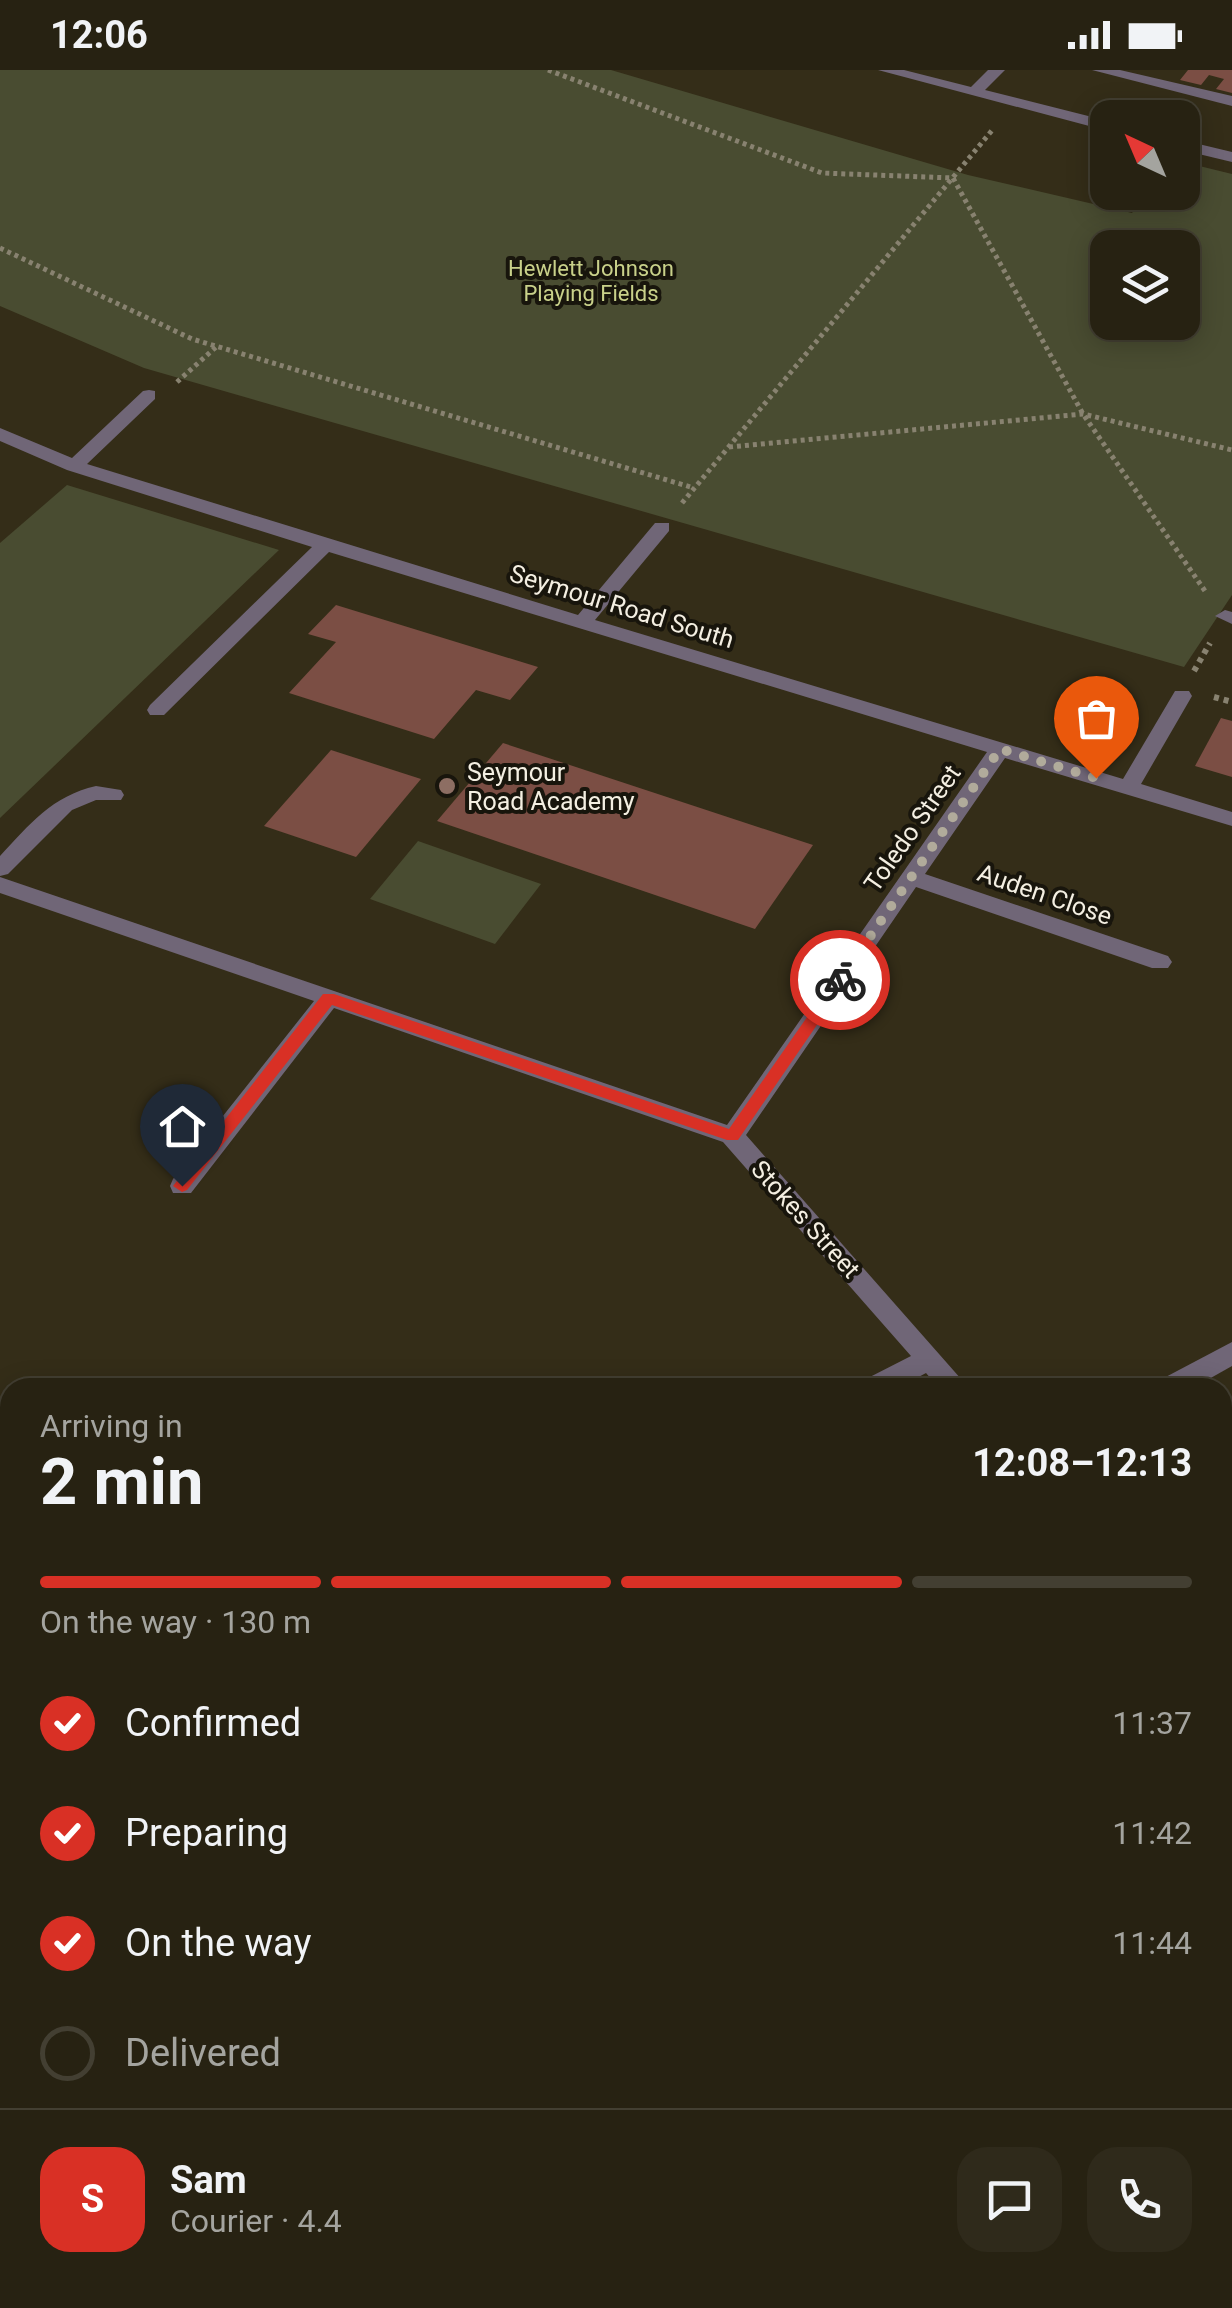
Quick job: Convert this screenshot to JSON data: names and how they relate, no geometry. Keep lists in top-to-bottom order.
{
  "streets": {
    "street": [
      "Seymour Road South",
      "Toledo Street",
      "Auden Close",
      "Stokes Street"
    ]
  },
  "crossings": [
    ["Seymour Road South", "Toledo Street"],
    ["Toledo Street", "Auden Close"],
    ["Toledo Street", "Stokes Street"]
  ],
  "parks": ["Hewlett Johnson Playing Fields"],
  "places": ["Seymour Road Academy"],
  "north": "top left",
  "page": {
    "status": "12:06",
    "heading": ["2 min", "Arriving in", "12:08–12:13"],
    "panel": ["Sam", "Courier · 4.4"],
    "bar": "On the way · 130 m",
    "list": [
      ["Confirmed", "11:37"],
      ["Preparing", "11:42"],
      ["On the way", "11:44"],
      "Delivered"
    ],
    "round": "S"
  }
}
